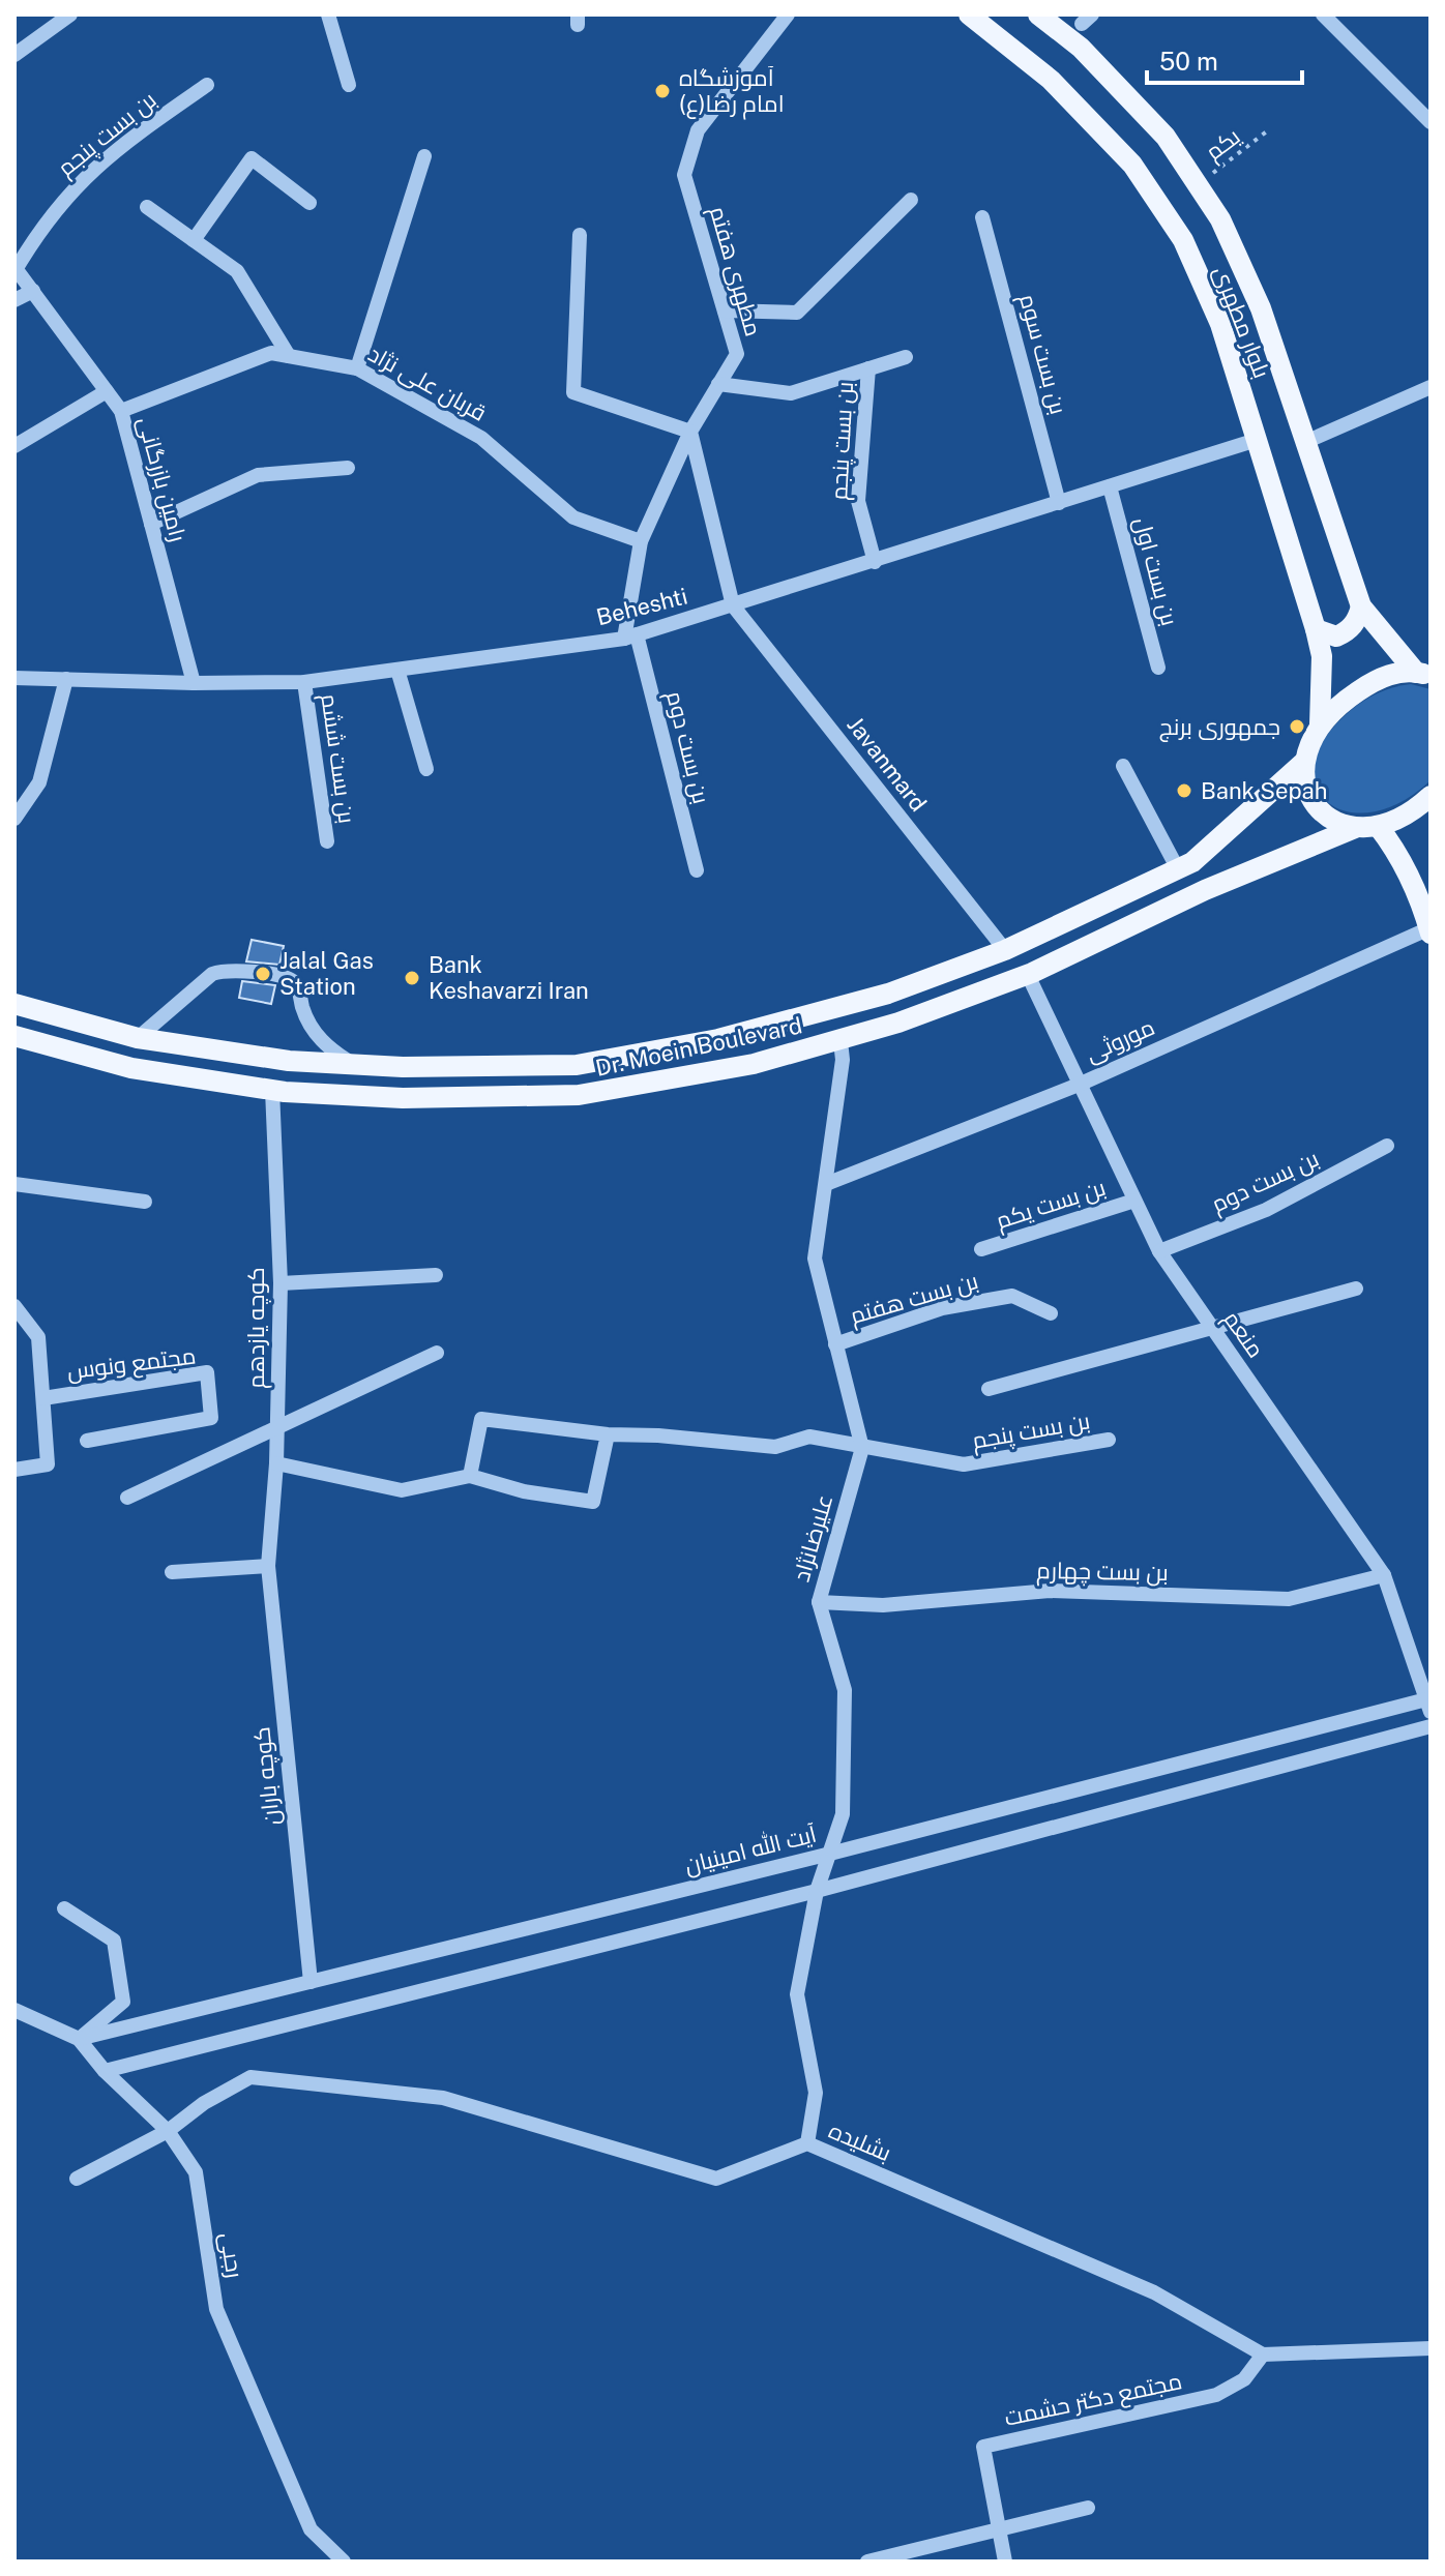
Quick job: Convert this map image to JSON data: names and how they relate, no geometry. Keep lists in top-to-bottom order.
{
  "streets": {
    "main road": ["بلوار مطهری", "Dr. Moein Boulevard"],
    "street": [
      "بن بست پنجم",
      "مطهری هفتم",
      "بن بست سوم",
      "قربان علی نژاد",
      "رامین بازرگانی",
      "بن بست اول",
      "Beheshti",
      "بن بست دوم",
      "بن بست ششم",
      "Javanmard",
      "موروثی",
      "بن بست یکم",
      "بن بست هفتم",
      "کوچه یازدهم",
      "منعم",
      "مجتمع ونوس",
      "علیرضانژاد",
      "بن بست چهارم",
      "کوچه باران",
      "آیت الله امینیان",
      "بشلیده",
      "رجبی",
      "مجتمع دکتر حشمت"
    ],
    "path": ["یکم"]
  },
  "crossings": [
    ["بن بست پنجم", "رامین بازرگانی"],
    ["بن بست پنجم", "Beheshti"],
    ["بن بست پنجم", "علیرضانژاد"],
    ["یکم", "بلوار مطهری"],
    ["مطهری هفتم", "قربان علی نژاد"],
    ["مطهری هفتم", "Beheshti"],
    ["مطهری هفتم", "بن بست دوم"],
    ["بلوار مطهری", "Beheshti"],
    ["بن بست سوم", "Beheshti"],
    ["قربان علی نژاد", "رامین بازرگانی"],
    ["رامین بازرگانی", "Beheshti"],
    ["بن بست اول", "Beheshti"],
    ["Beheshti", "بن بست دوم"],
    ["Beheshti", "بن بست ششم"],
    ["Beheshti", "Javanmard"],
    ["بن بست دوم", "منعم"],
    ["Javanmard", "Dr. Moein Boulevard"],
    ["موروثی", "منعم"],
    ["Dr. Moein Boulevard", "کوچه یازدهم"],
    ["Dr. Moein Boulevard", "منعم"],
    ["بن بست یکم", "منعم"],
    ["کوچه یازدهم", "کوچه باران"],
    ["منعم", "بن بست چهارم"],
    ["منعم", "آیت الله امینیان"],
    ["علیرضانژاد", "بن بست چهارم"],
    ["علیرضانژاد", "آیت الله امینیان"],
    ["علیرضانژاد", "بشلیده"],
    ["کوچه باران", "آیت الله امینیان"],
    ["آیت الله امینیان", "رجبی"],
    ["بشلیده", "رجبی"],
    ["بشلیده", "مجتمع دکتر حشمت"]
  ],
  "places": [
    "آموزشگاه امام رضا(ع)",
    "جمهوری برنج",
    "Bank Sepah",
    "Jalal Gas Station",
    "Bank Keshavarzi Iran"
  ],
  "scale_bar": "50 m"
}
